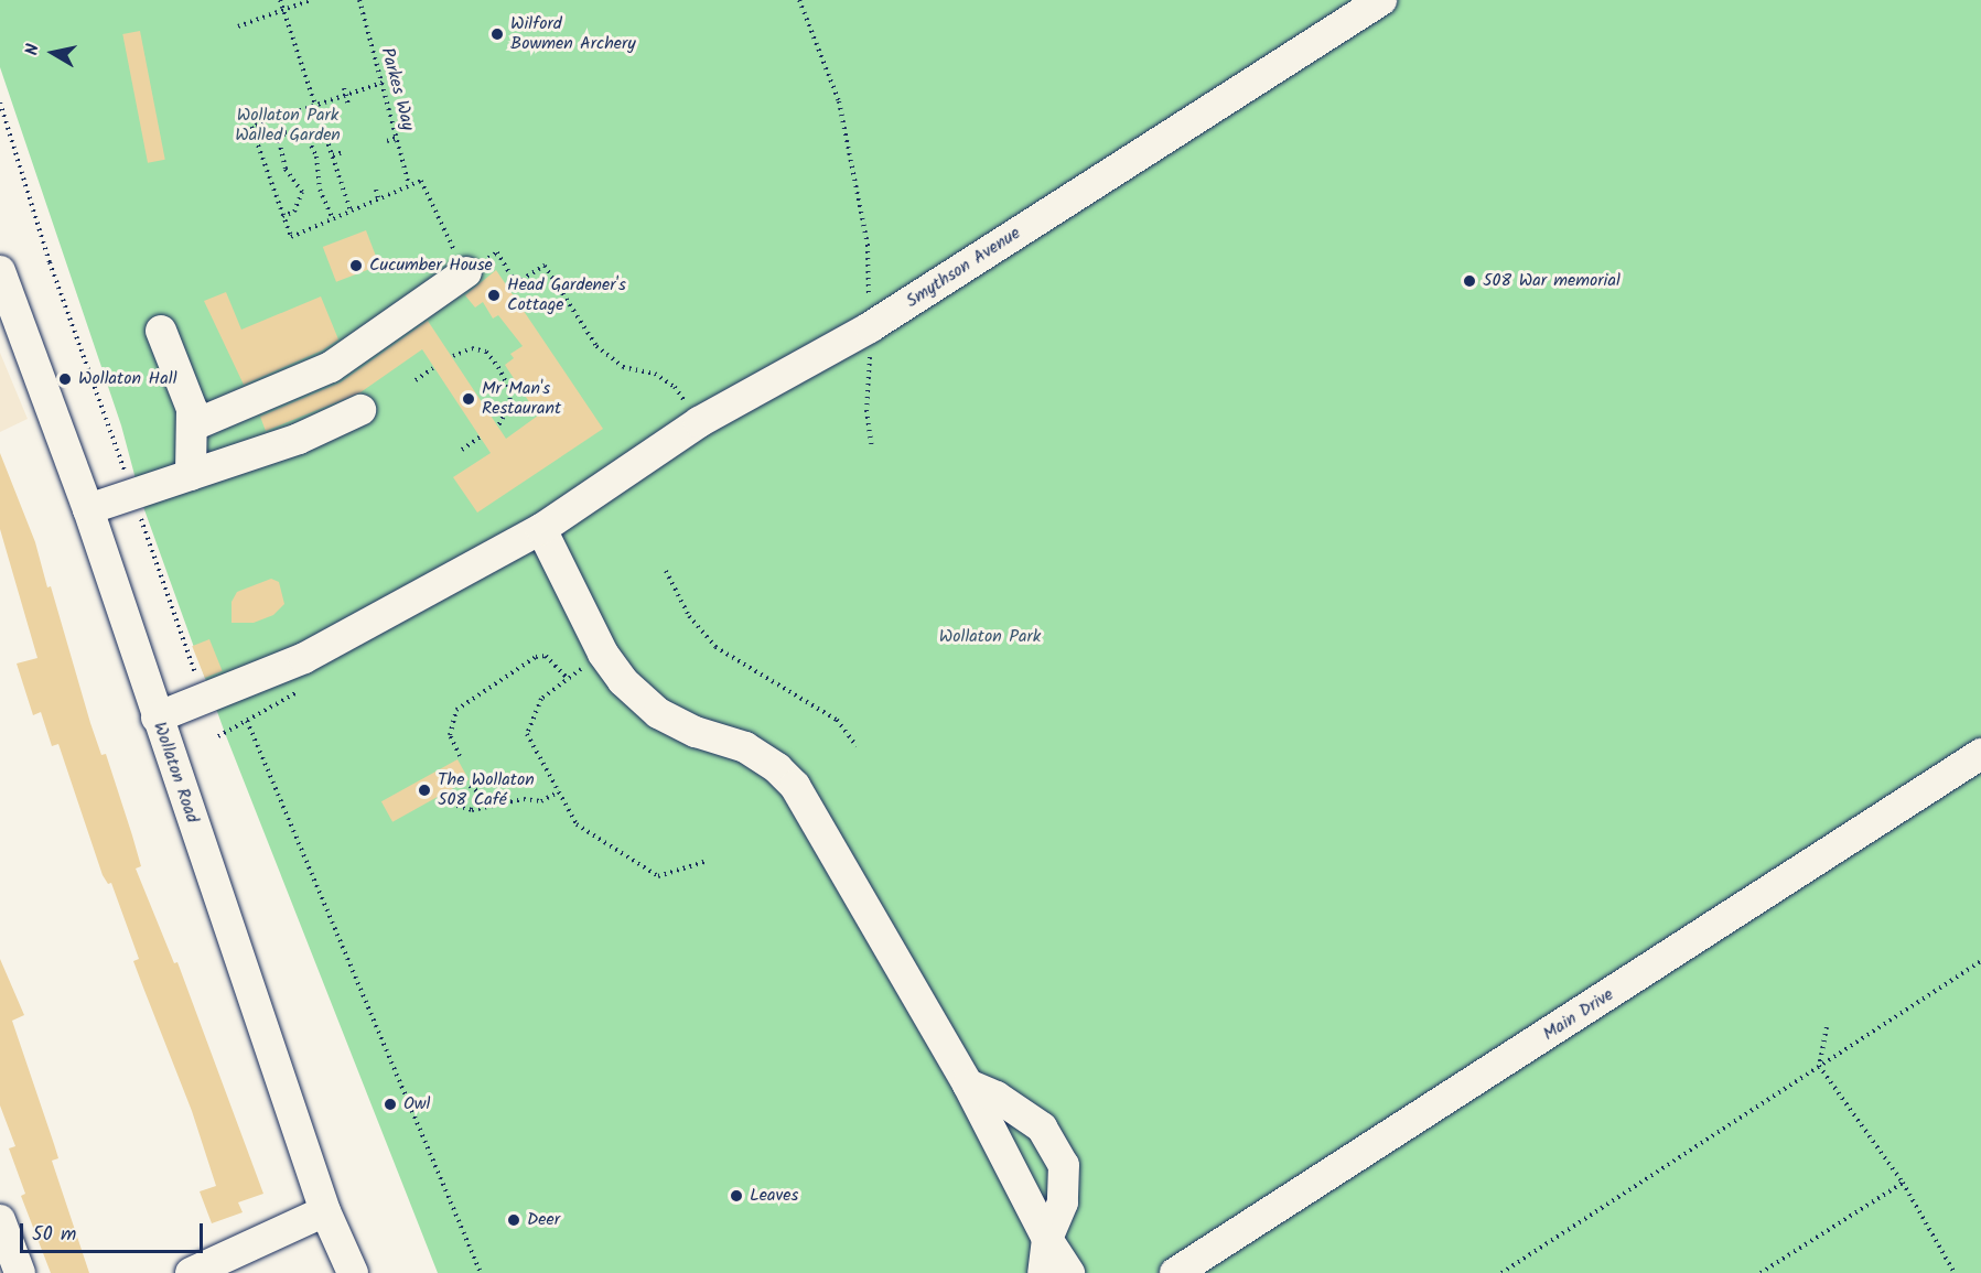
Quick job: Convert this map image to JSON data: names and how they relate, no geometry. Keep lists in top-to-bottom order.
{
  "streets": {
    "street": ["Smythson Avenue", "Wollaton Road", "Main Drive"],
    "path": ["Parkes Way"]
  },
  "crossings": [
    ["Smythson Avenue", "Wollaton Road"]
  ],
  "parks": ["Wollaton Park Walled Garden", "Wollaton Park"],
  "places": [
    "Wilford Bowmen Archery",
    "Cucumber House",
    "508 War memorial",
    "Head Gardener's Cottage",
    "Wollaton Hall",
    "Mr Man's Restaurant",
    "The Wollaton 508 Café",
    "Owl",
    "Leaves",
    "Deer"
  ],
  "scale_bar": "50 m",
  "north": "left"
}
